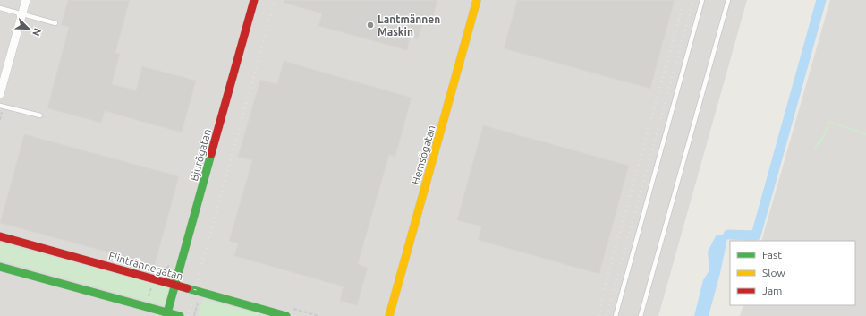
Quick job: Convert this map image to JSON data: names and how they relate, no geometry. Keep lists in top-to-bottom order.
{
  "streets": {
    "street": ["Bjurögatan", "Hemsögatan", "Flintrännegatan"]
  },
  "crossings": [
    ["Bjurögatan", "Flintrännegatan"]
  ],
  "places": ["Lantmännen Maskin"],
  "legend": ["Fast", "Slow", "Jam"],
  "north": "bottom right"
}
